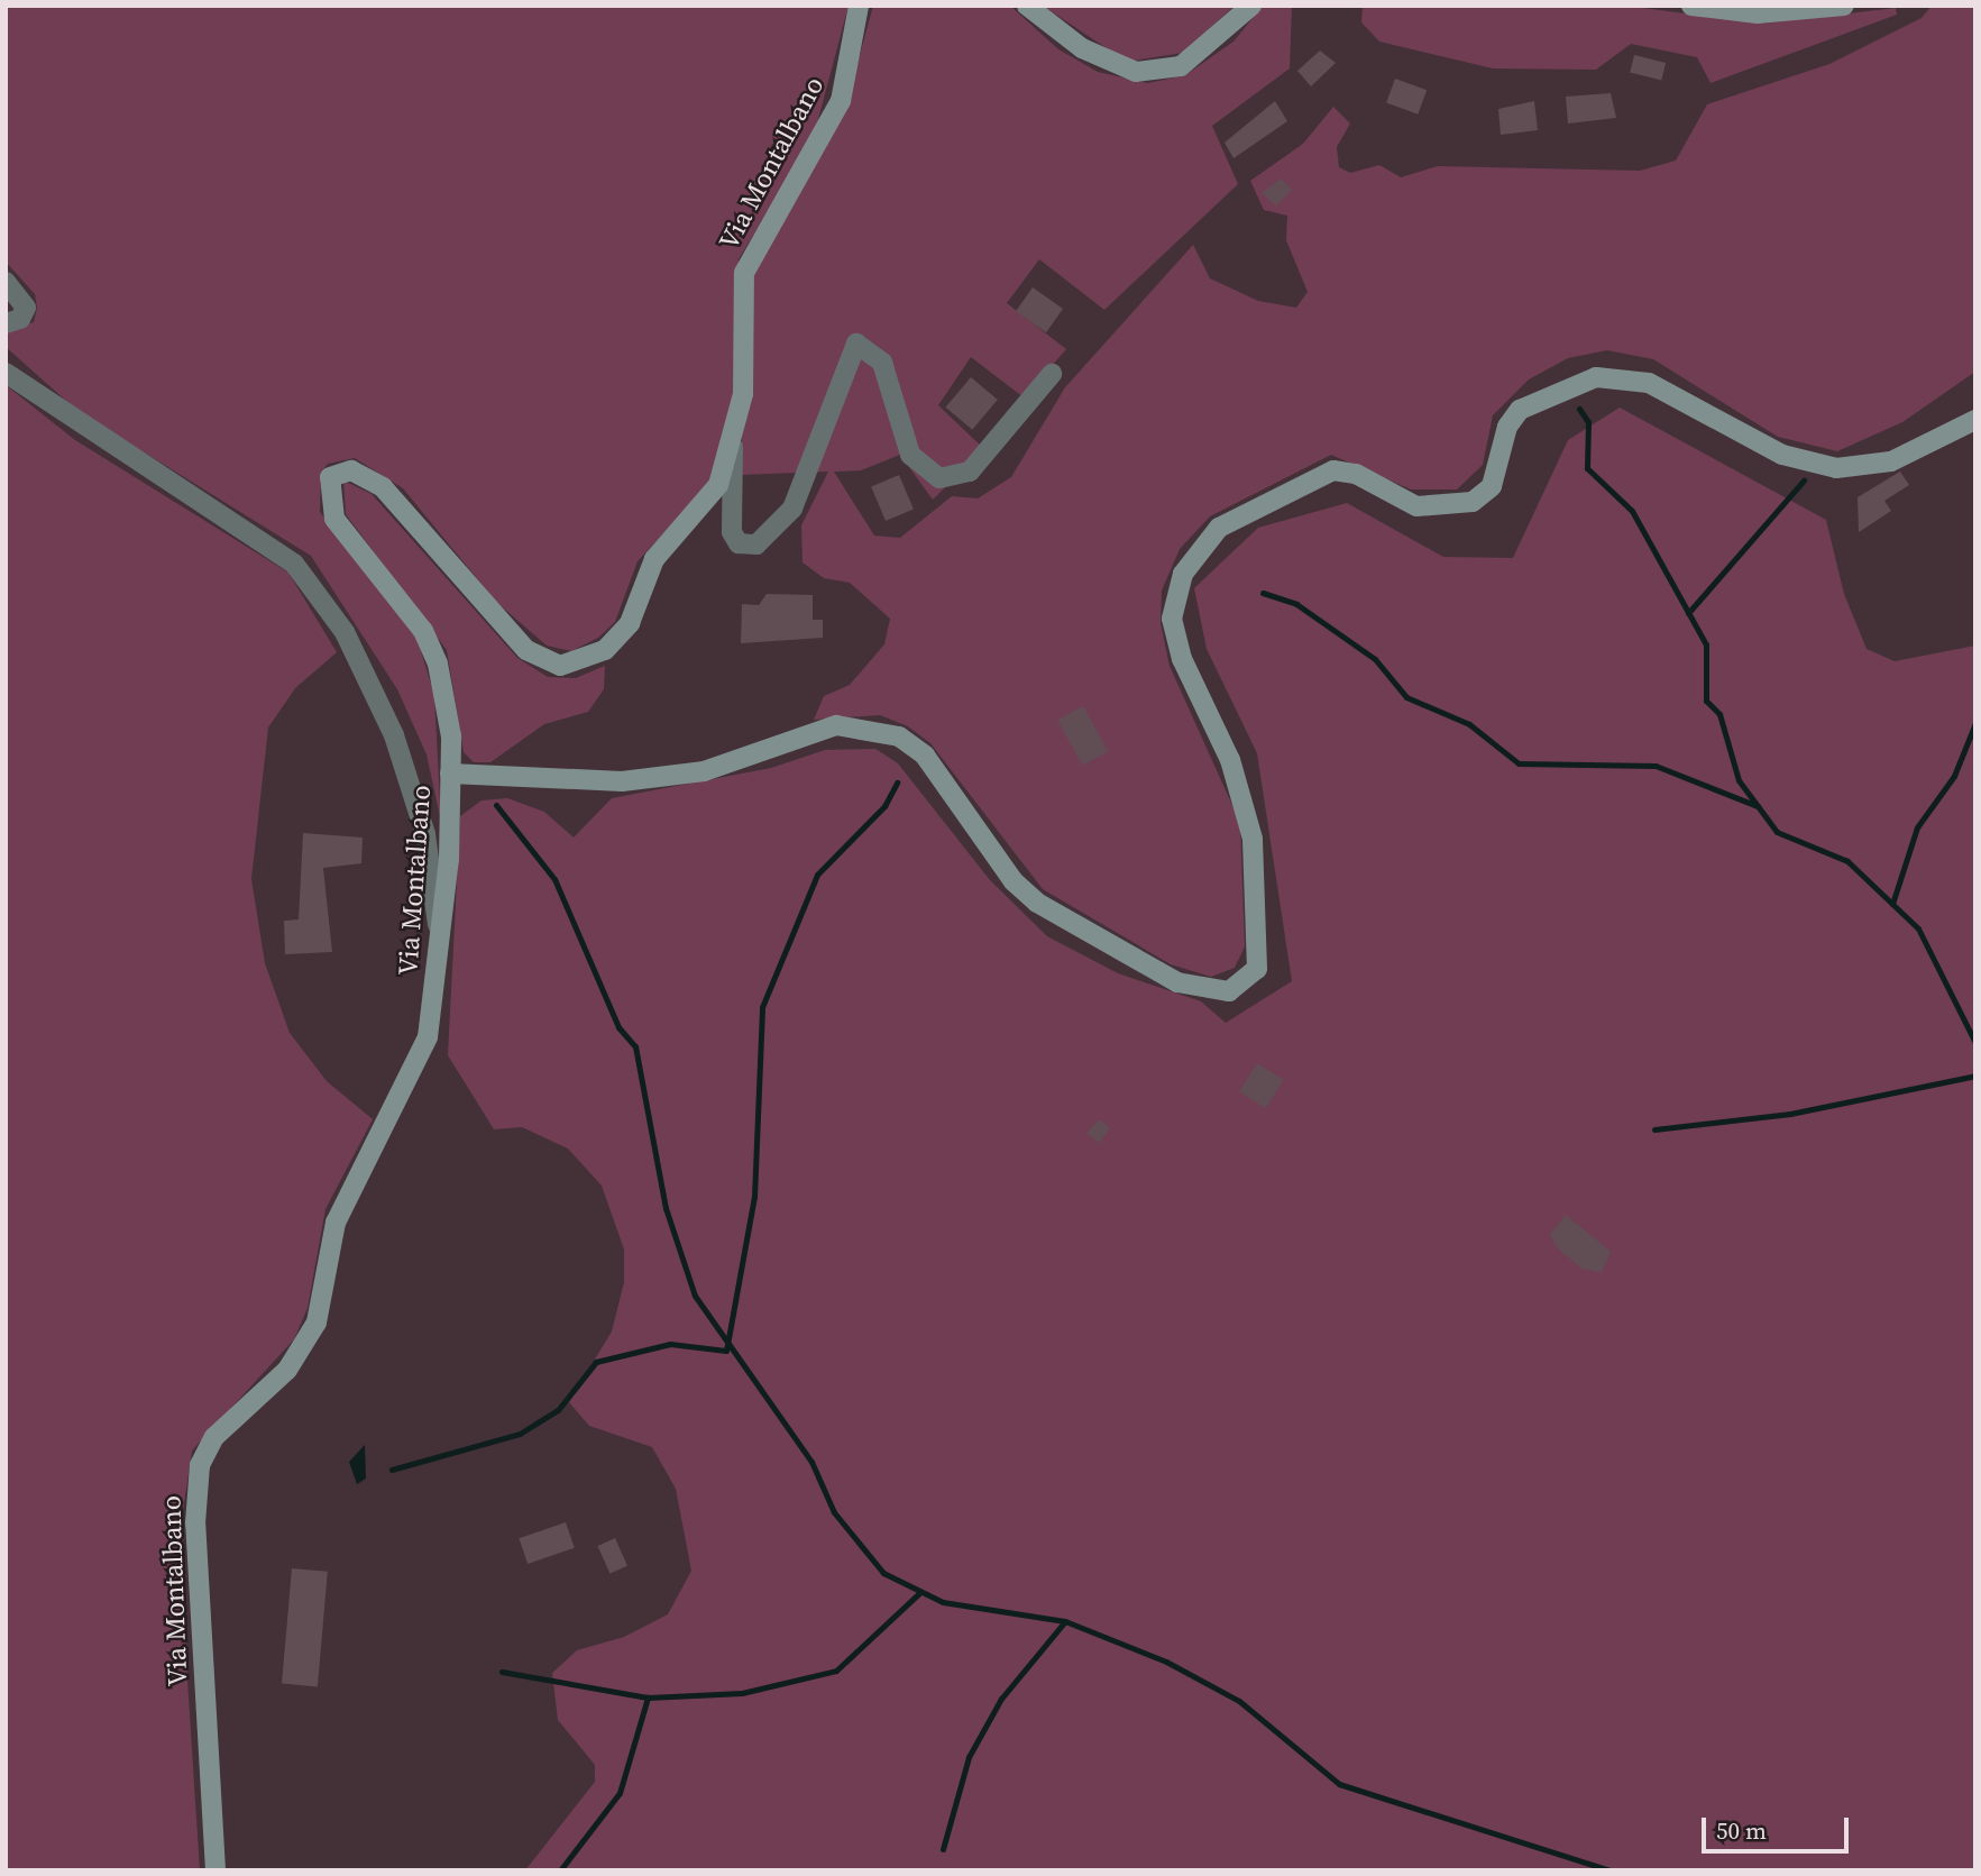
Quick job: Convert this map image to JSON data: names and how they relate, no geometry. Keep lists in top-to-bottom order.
{
  "streets": {
    "street": ["Via Montalbano"]
  },
  "scale_bar": "50 m"
}
